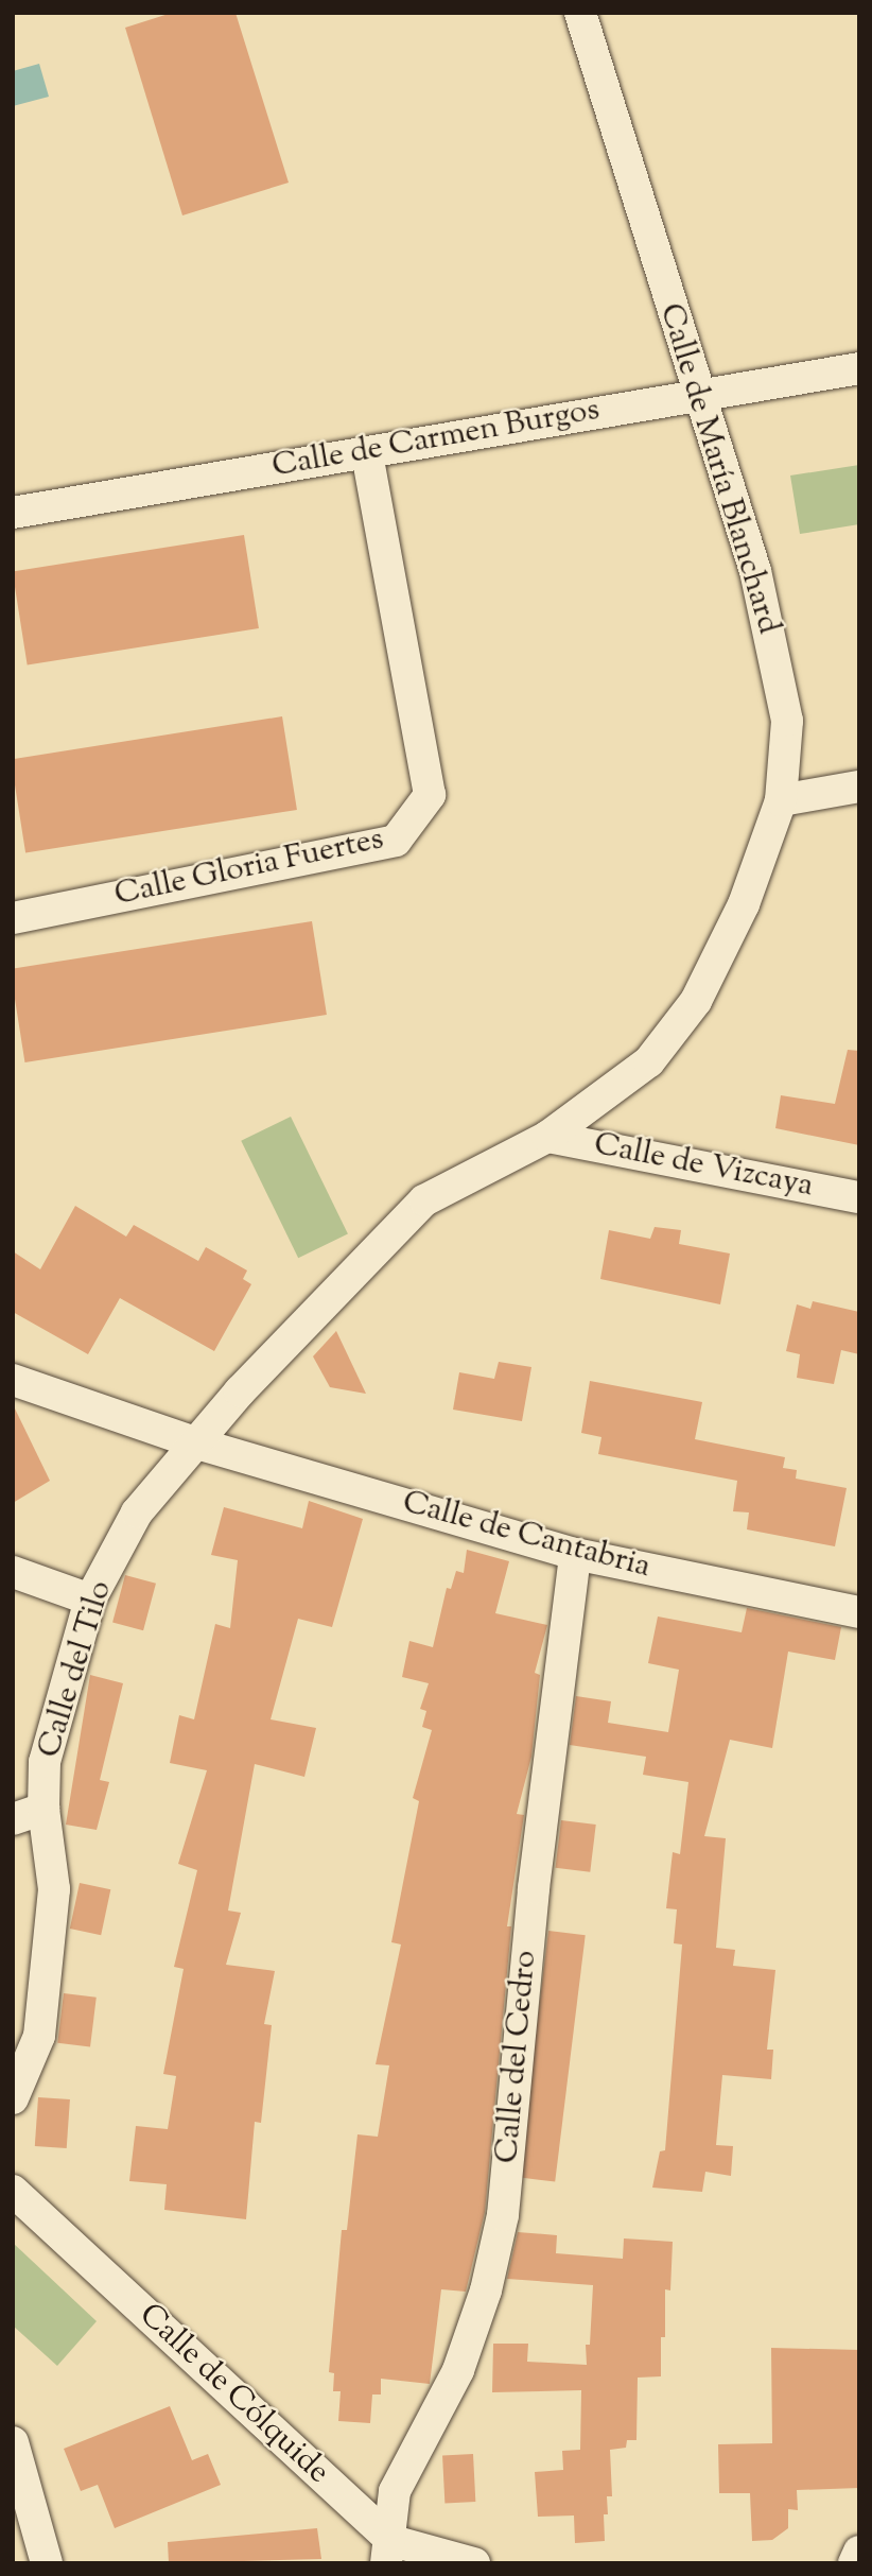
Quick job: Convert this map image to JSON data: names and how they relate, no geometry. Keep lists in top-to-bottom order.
{
  "streets": {
    "street": [
      "Calle de Carmen Burgos",
      "Calle de María Blanchard",
      "Calle Gloria Fuertes",
      "Calle de Vizcaya",
      "Calle de Cantabria",
      "Calle del Tilo",
      "Calle del Cedro",
      "Calle de Cólquide"
    ]
  },
  "crossings": [
    ["Calle de Carmen Burgos", "Calle de María Blanchard"],
    ["Calle de Carmen Burgos", "Calle Gloria Fuertes"],
    ["Calle de María Blanchard", "Calle de Vizcaya"],
    ["Calle de María Blanchard", "Calle de Cantabria"],
    ["Calle de María Blanchard", "Calle del Tilo"],
    ["Calle de Cantabria", "Calle del Tilo"],
    ["Calle de Cantabria", "Calle del Cedro"],
    ["Calle del Cedro", "Calle de Cólquide"]
  ]
}
